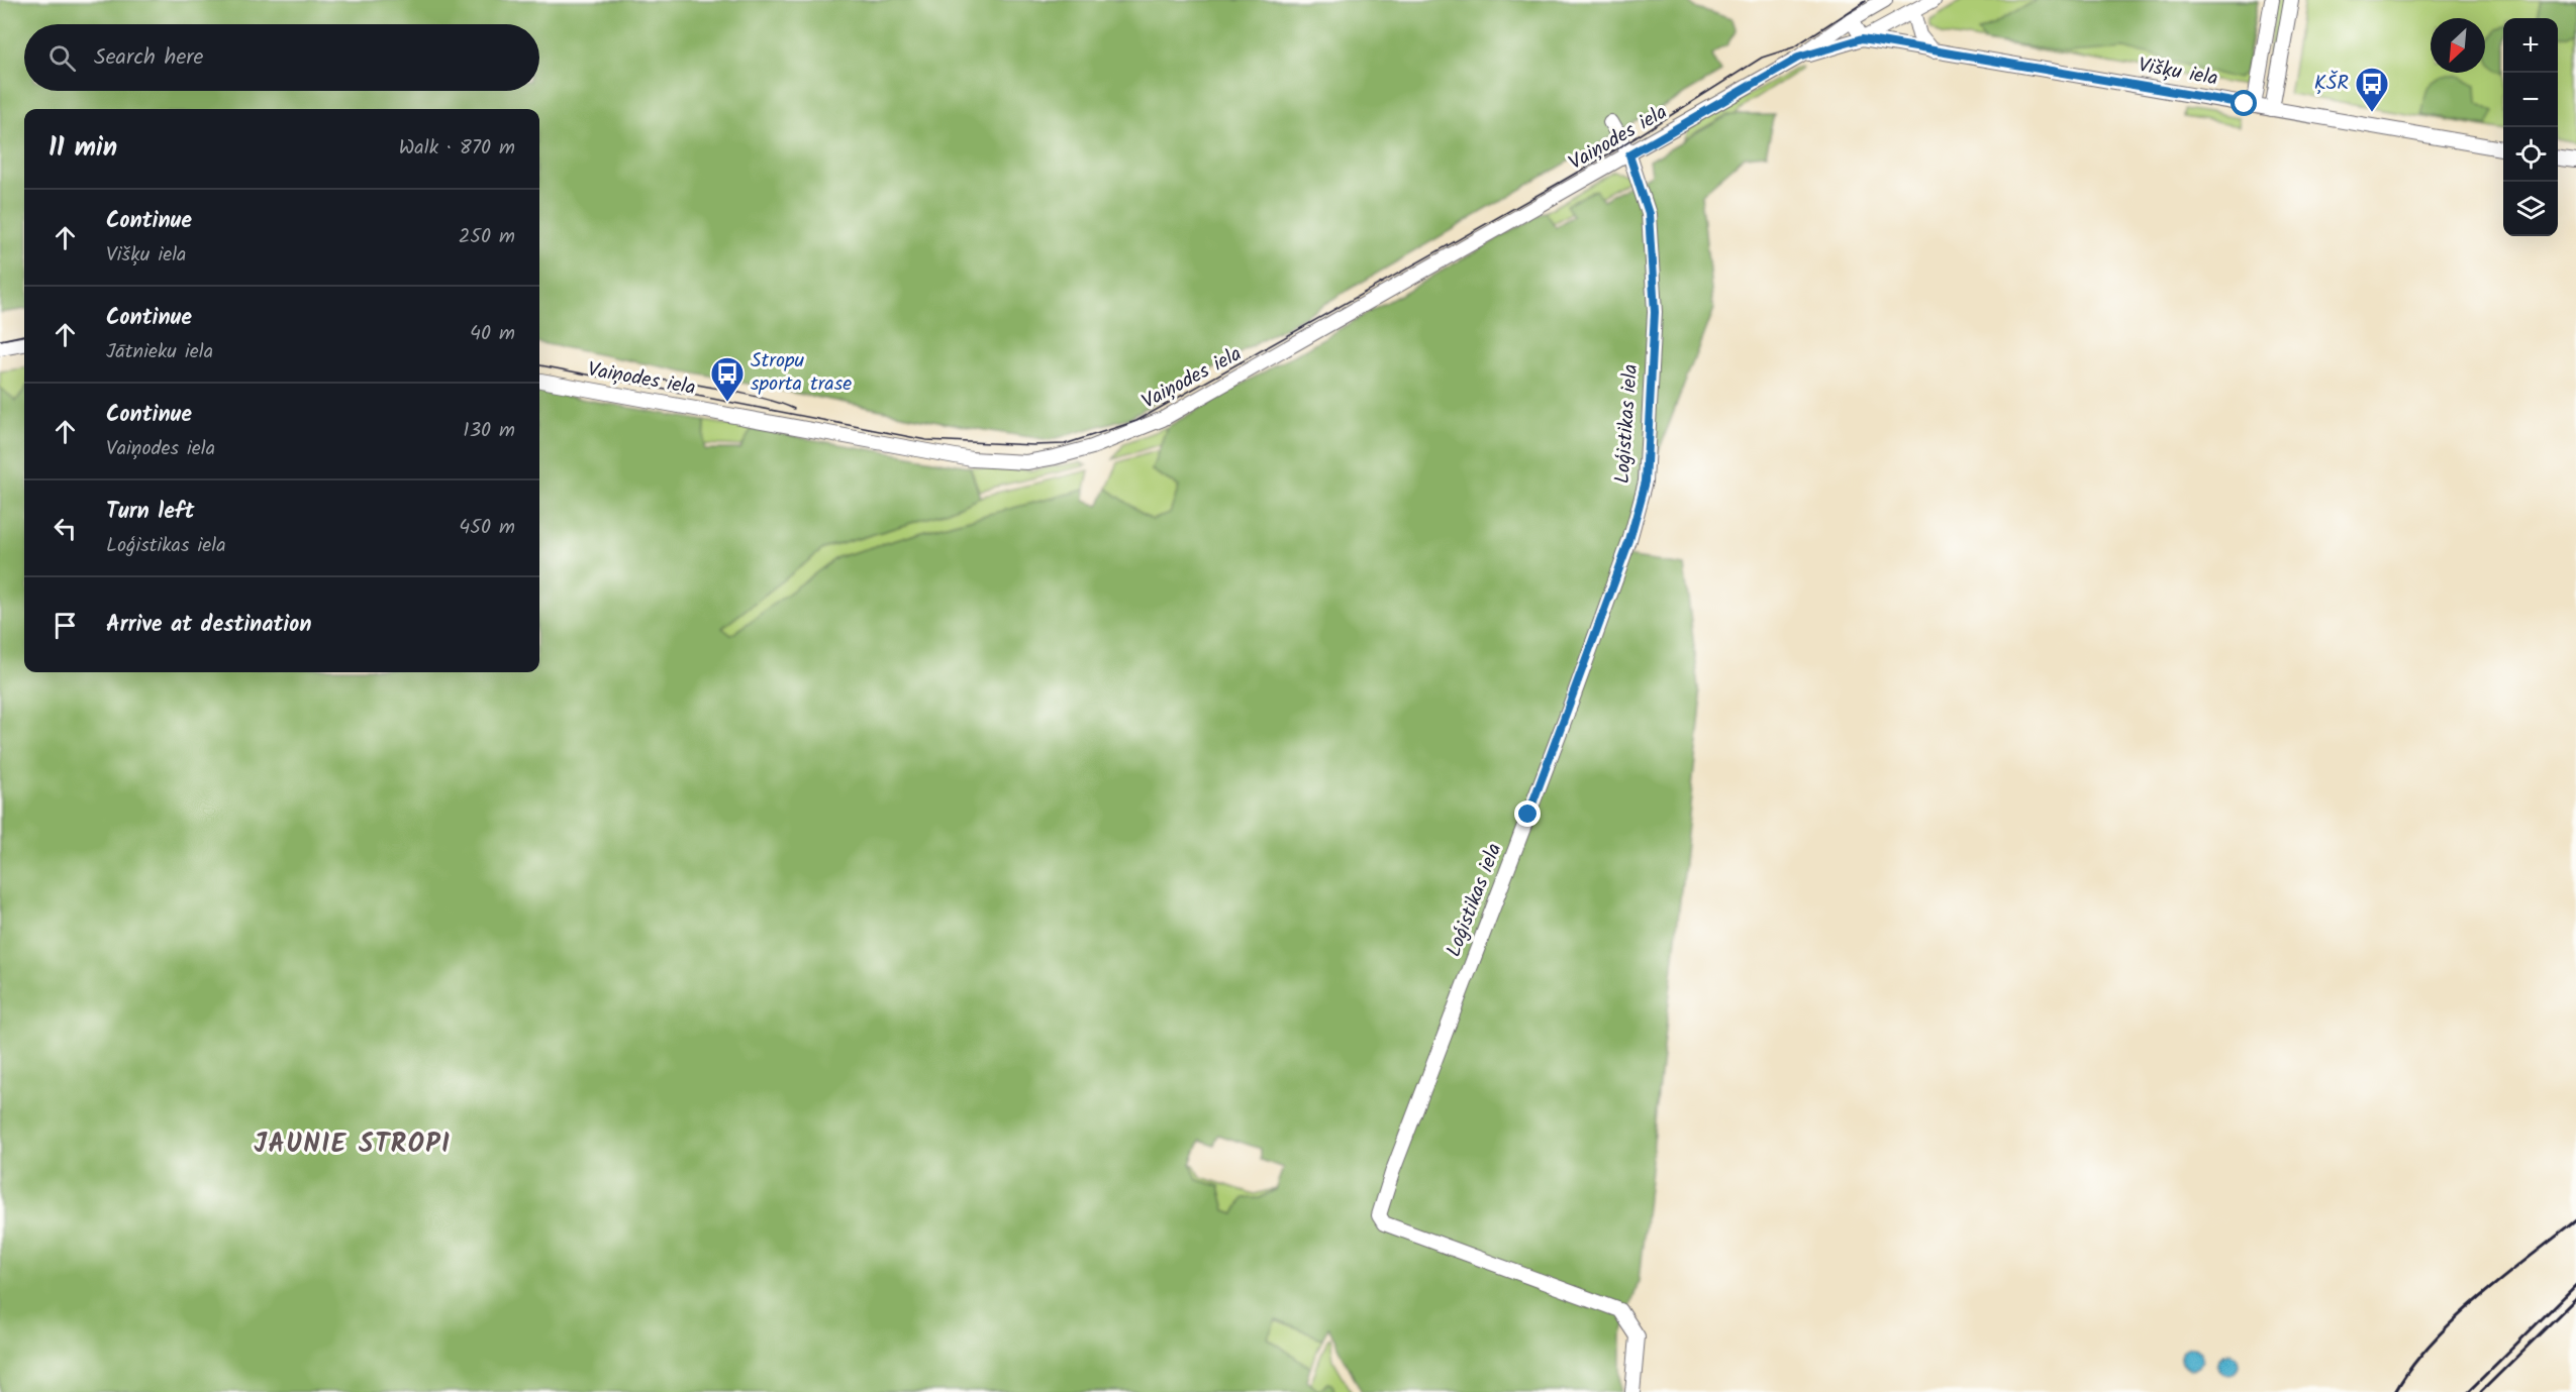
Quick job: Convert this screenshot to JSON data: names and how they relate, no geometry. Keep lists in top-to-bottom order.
{
  "streets": {
    "street": ["Višķu iela", "Vaiņodes iela", "Loģistikas iela"]
  },
  "crossings": [
    ["Vaiņodes iela", "Loģistikas iela"]
  ],
  "districts": ["JAUNIE STROPI"],
  "places": {
    "bus stop": ["ĶŠR", "Stropu sporta trase"]
  },
  "north": "bottom left",
  "page": {
    "map_buttons": ["+", "−"],
    "search": "Search here",
    "heading": ["11 min", "Walk · 870 m"],
    "list": [
      ["Continue", "Višķu iela", "250 m"],
      ["Continue", "Jātnieku iela", "40 m"],
      ["Continue", "Vaiņodes iela", "130 m"],
      ["Turn left", "Loģistikas iela", "450 m"],
      "Arrive at destination"
    ]
  }
}
